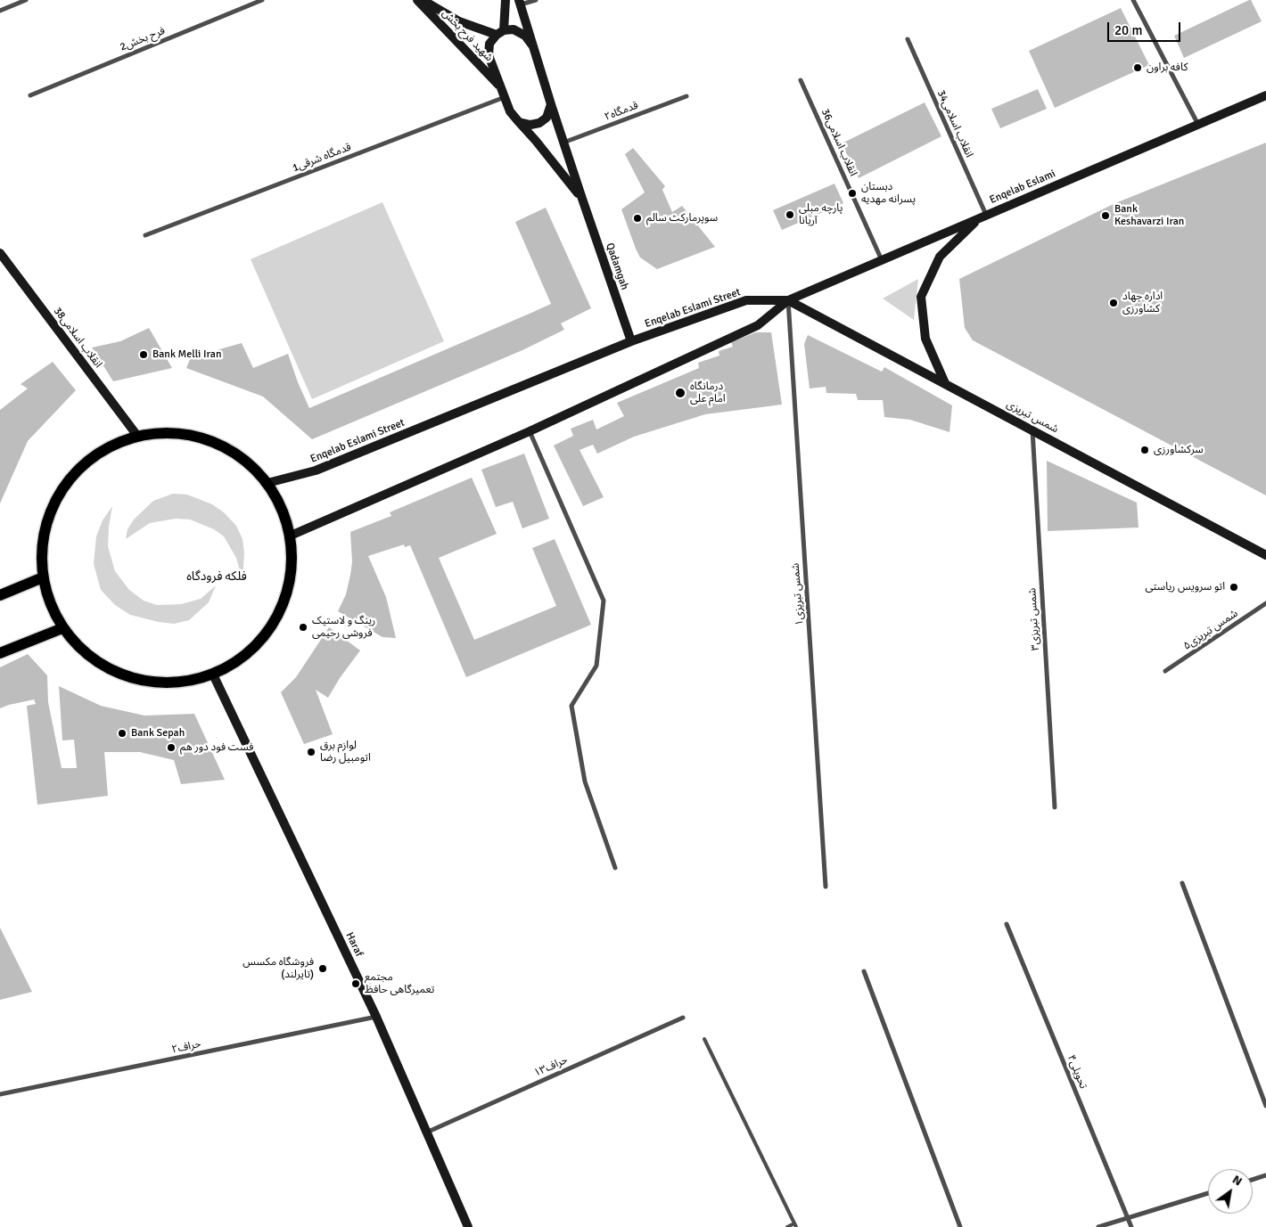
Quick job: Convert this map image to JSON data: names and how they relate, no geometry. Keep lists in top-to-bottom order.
{
  "streets": {
    "main road": [
      "شهید فرح بخش",
      "Enqelab Eslami",
      "Qadamgah",
      "Enqelab Eslami Street",
      "38انقلاب اسلامی",
      "شمس تبریزی",
      "Haraf"
    ],
    "street": [
      "2فرح بخش",
      "قدمگاه۲",
      "34انقلاب اسلامی",
      "36انقلاب اسلامی",
      "1قدمگاه شرقی",
      "شمس تبریزی۱",
      "شمس تبریزی۳",
      "۵شمس تبریزی",
      "حراف۲",
      "حراف۱۳",
      "تحویلی۴"
    ]
  },
  "crossings": [
    ["شهید فرح بخش", "Qadamgah"],
    ["قدمگاه۲", "Qadamgah"],
    ["34انقلاب اسلامی", "Enqelab Eslami"],
    ["36انقلاب اسلامی", "Enqelab Eslami"],
    ["1قدمگاه شرقی", "Qadamgah"],
    ["Enqelab Eslami", "Enqelab Eslami Street"],
    ["Enqelab Eslami", "شمس تبریزی"],
    ["Enqelab Eslami", "شمس تبریزی۱"],
    ["Qadamgah", "Enqelab Eslami Street"],
    ["Enqelab Eslami Street", "شمس تبریزی"],
    ["Enqelab Eslami Street", "شمس تبریزی۱"],
    ["شمس تبریزی", "شمس تبریزی۱"],
    ["شمس تبریزی", "شمس تبریزی۳"],
    ["Haraf", "حراف۲"],
    ["Haraf", "حراف۱۳"]
  ],
  "districts": ["فلکه فرودگاه"],
  "places": [
    "کافه براون",
    "دبستان پسرانه مهدیه",
    "پارچه مبلی آریانا",
    "Bank Keshavarzi Iran",
    "سوپرمارکت سالم",
    "اداره جهاد کشاورزی",
    "Bank Melli Iran",
    "درمانگاه امام علی",
    "سرکشاورزی",
    "اتو سرویس ریاستی",
    "رینگ و لاستیک فروشی رحیمی",
    "Bank Sepah",
    "فست فود دور هم",
    "لوازم برق اتومبیل رضا",
    "فروشگاه مکسس (تایرلند)",
    "مجتمع تعمیرگاهی حافظ"
  ],
  "scale_bar": "20 m",
  "north": "top right"
}
